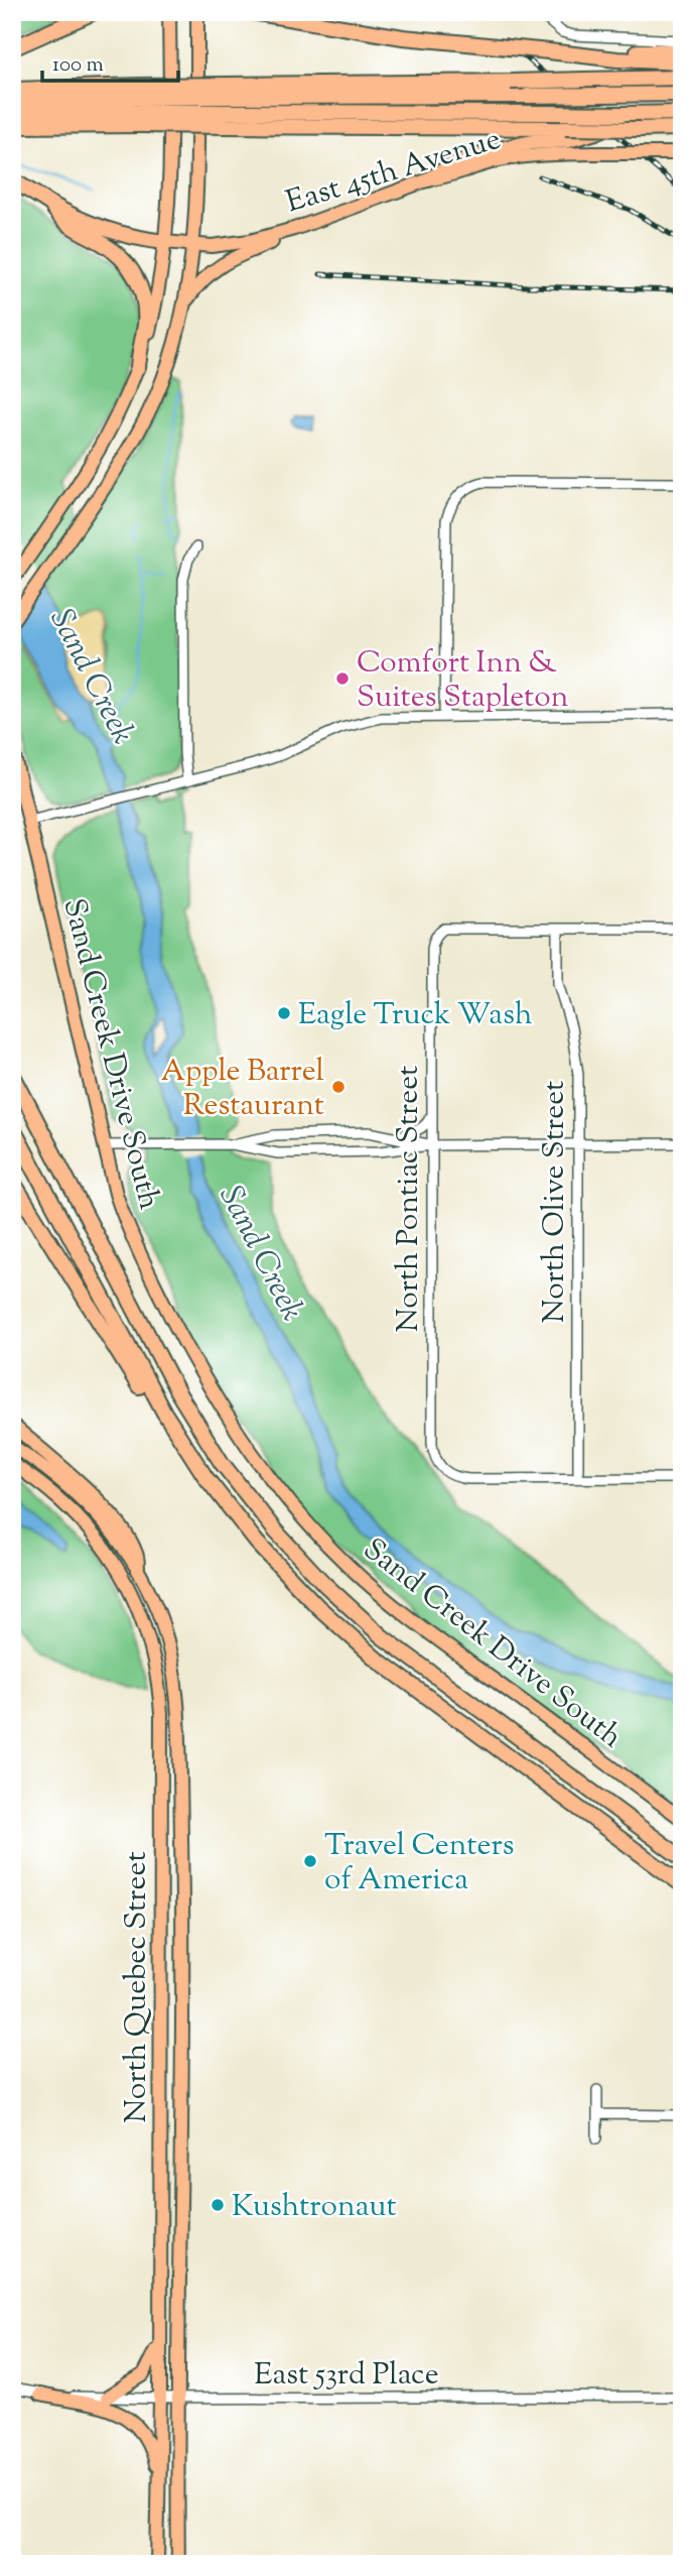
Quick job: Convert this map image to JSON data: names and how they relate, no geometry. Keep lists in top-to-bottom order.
{
  "streets": {
    "main road": ["East 45th Avenue", "Sand Creek Drive South", "North Quebec Street"],
    "street": ["North Pontiac Street", "North Olive Street", "East 53rd Place"]
  },
  "crossings": [
    ["North Pontiac Street", "North Olive Street"],
    ["North Quebec Street", "East 53rd Place"]
  ],
  "water": ["Sand Creek"],
  "places": [
    "Comfort Inn & Suites Stapleton",
    "Eagle Truck Wash",
    "Apple Barrel Restaurant",
    "Travel Centers of America",
    "Kushtronaut"
  ],
  "scale_bar": "100 m"
}
